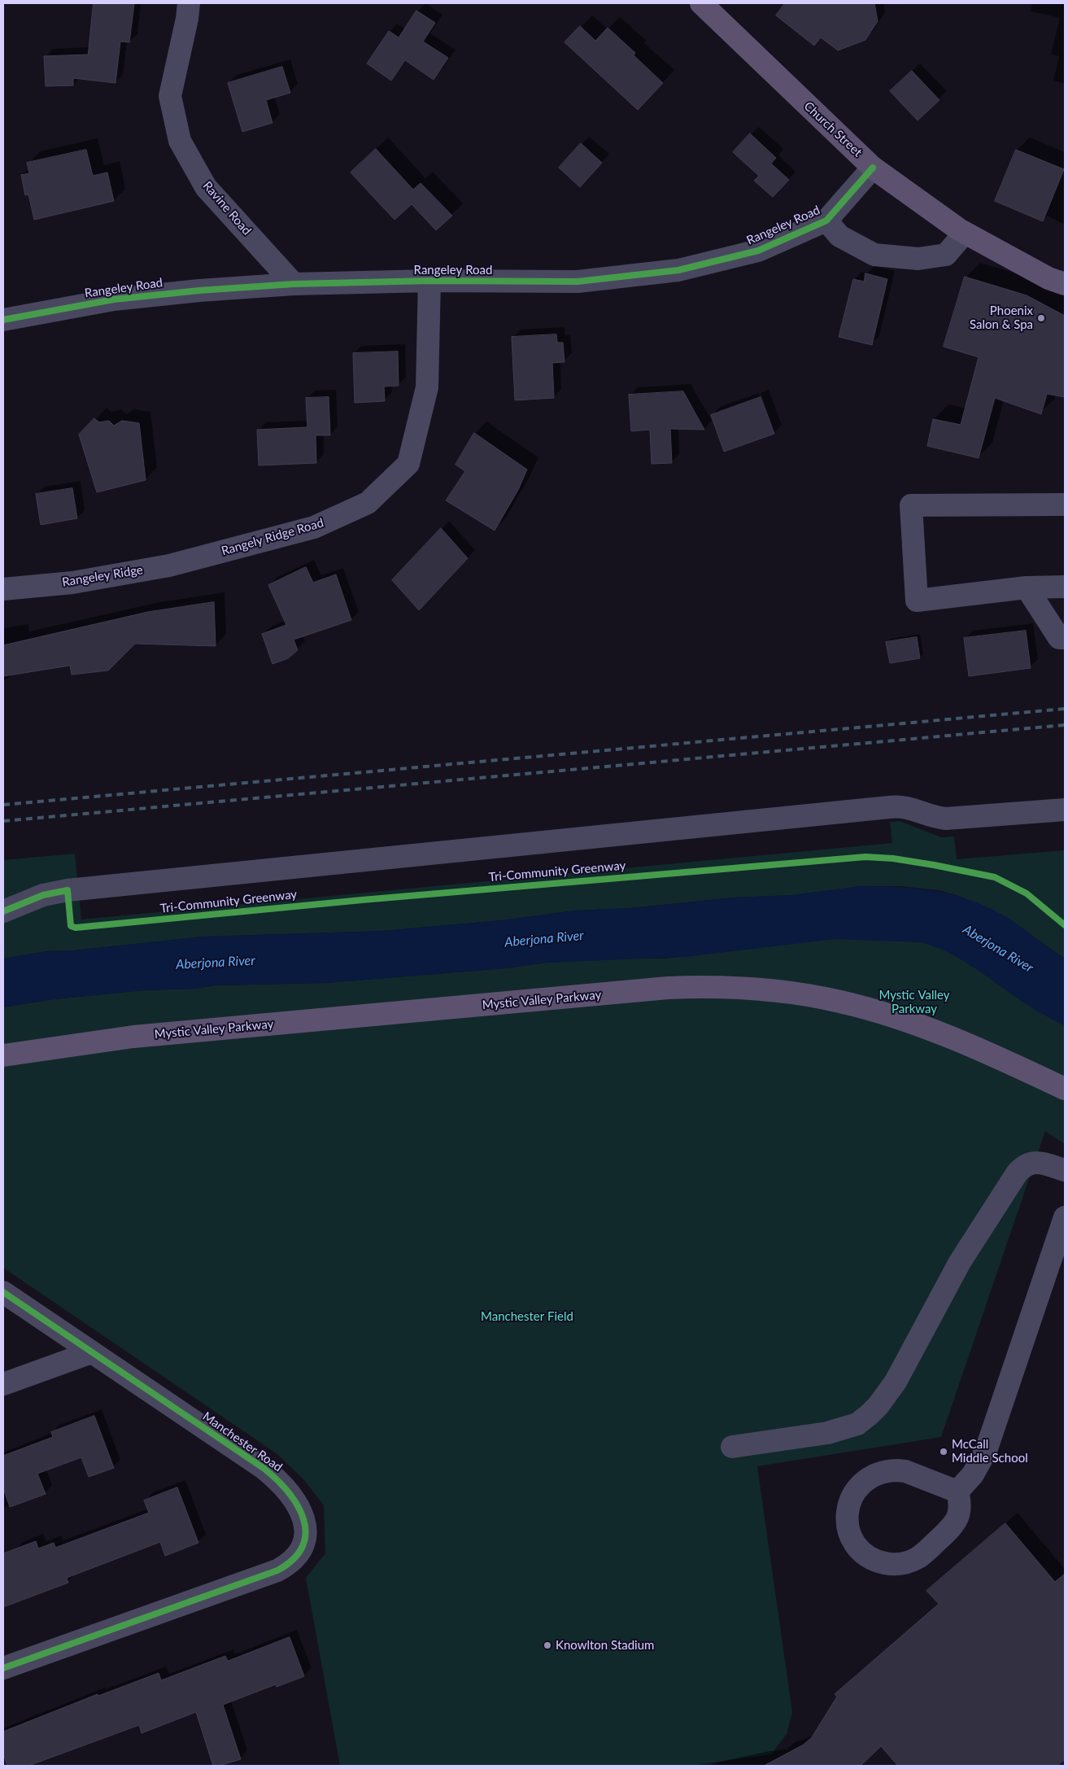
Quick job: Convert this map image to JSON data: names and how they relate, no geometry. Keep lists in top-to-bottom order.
{
  "streets": {
    "main road": ["Church Street", "Mystic Valley Parkway"],
    "street": [
      "Ravine Road",
      "Rangeley Road",
      "Rangely Ridge Road",
      "Rangeley Ridge",
      "Manchester Road"
    ],
    "cycle path": ["Tri-Community Greenway"]
  },
  "crossings": [
    ["Church Street", "Rangeley Road"],
    ["Ravine Road", "Rangeley Road"],
    ["Rangeley Road", "Rangely Ridge Road"],
    ["Rangely Ridge Road", "Rangeley Ridge"]
  ],
  "water": ["Aberjona River"],
  "parks": ["Mystic Valley Parkway", "Manchester Field"],
  "places": ["Phoenix Salon & Spa", "McCall Middle School", "Knowlton Stadium"]
}
